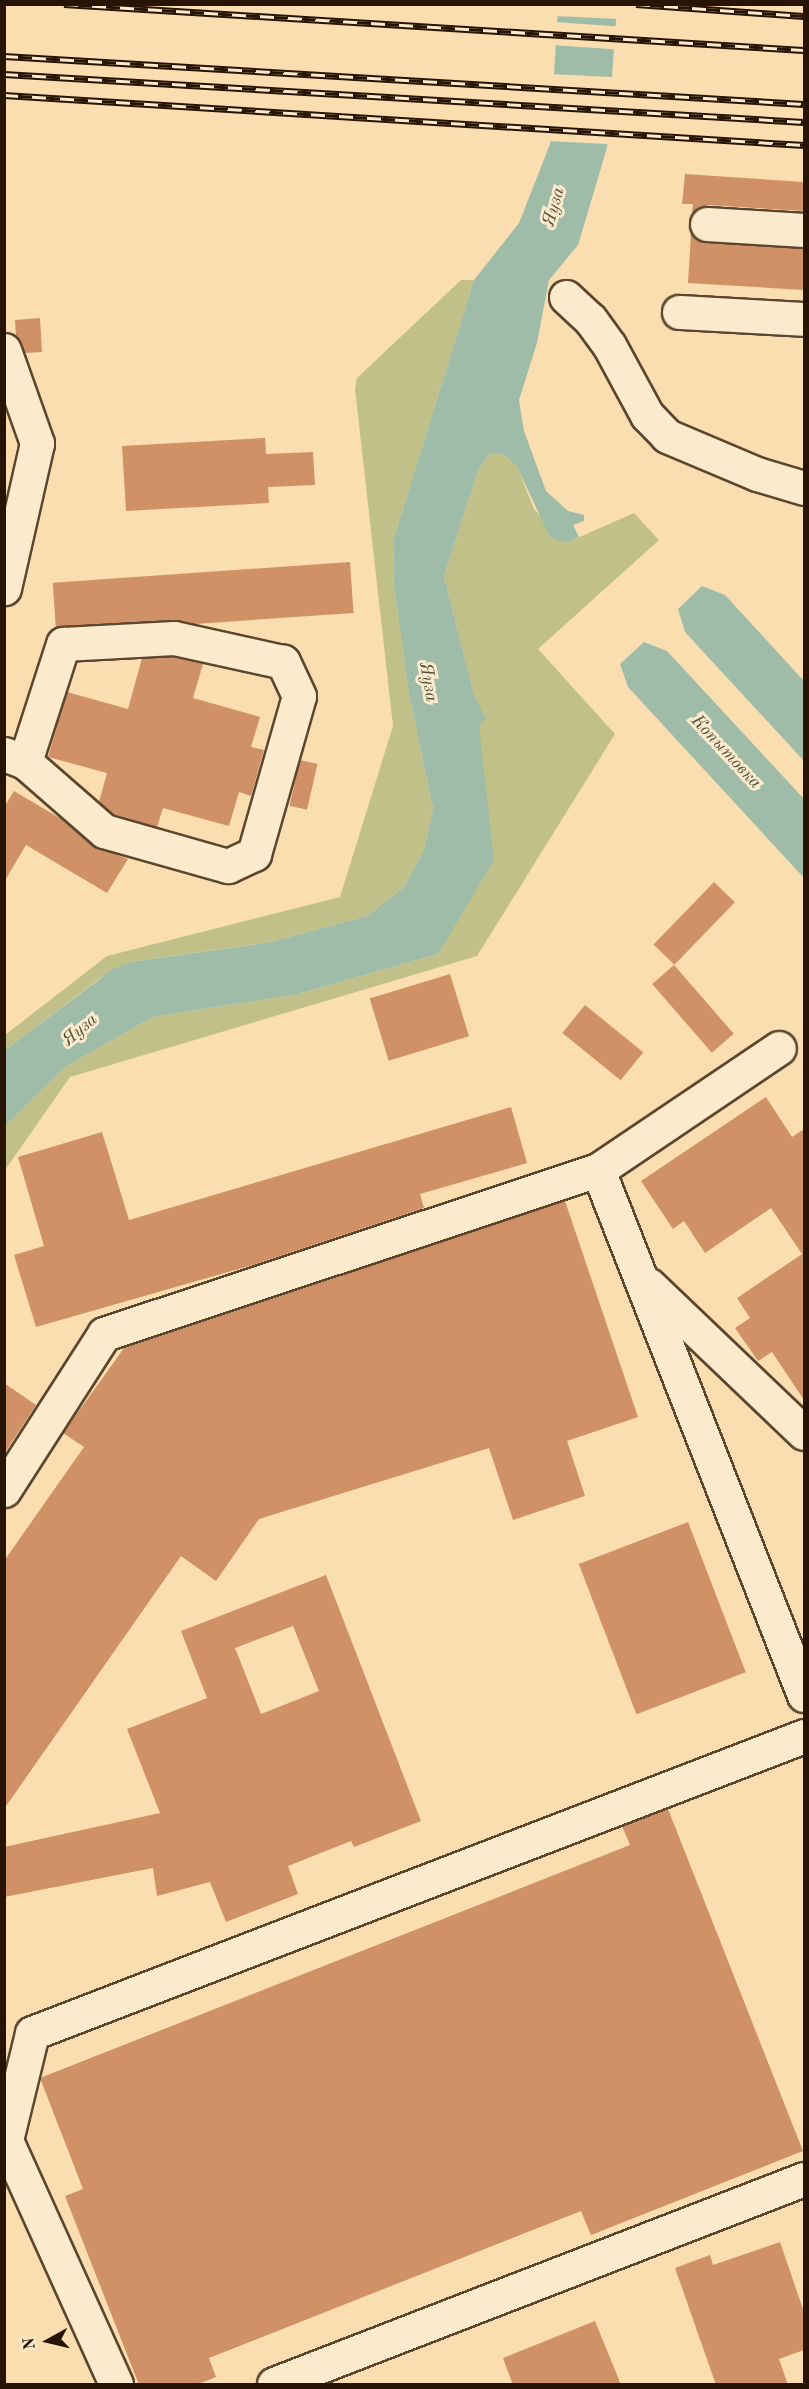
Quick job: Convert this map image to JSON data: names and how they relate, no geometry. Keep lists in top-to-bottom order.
{
  "water": ["Яуза", "Копытовка"],
  "north": "left"
}
